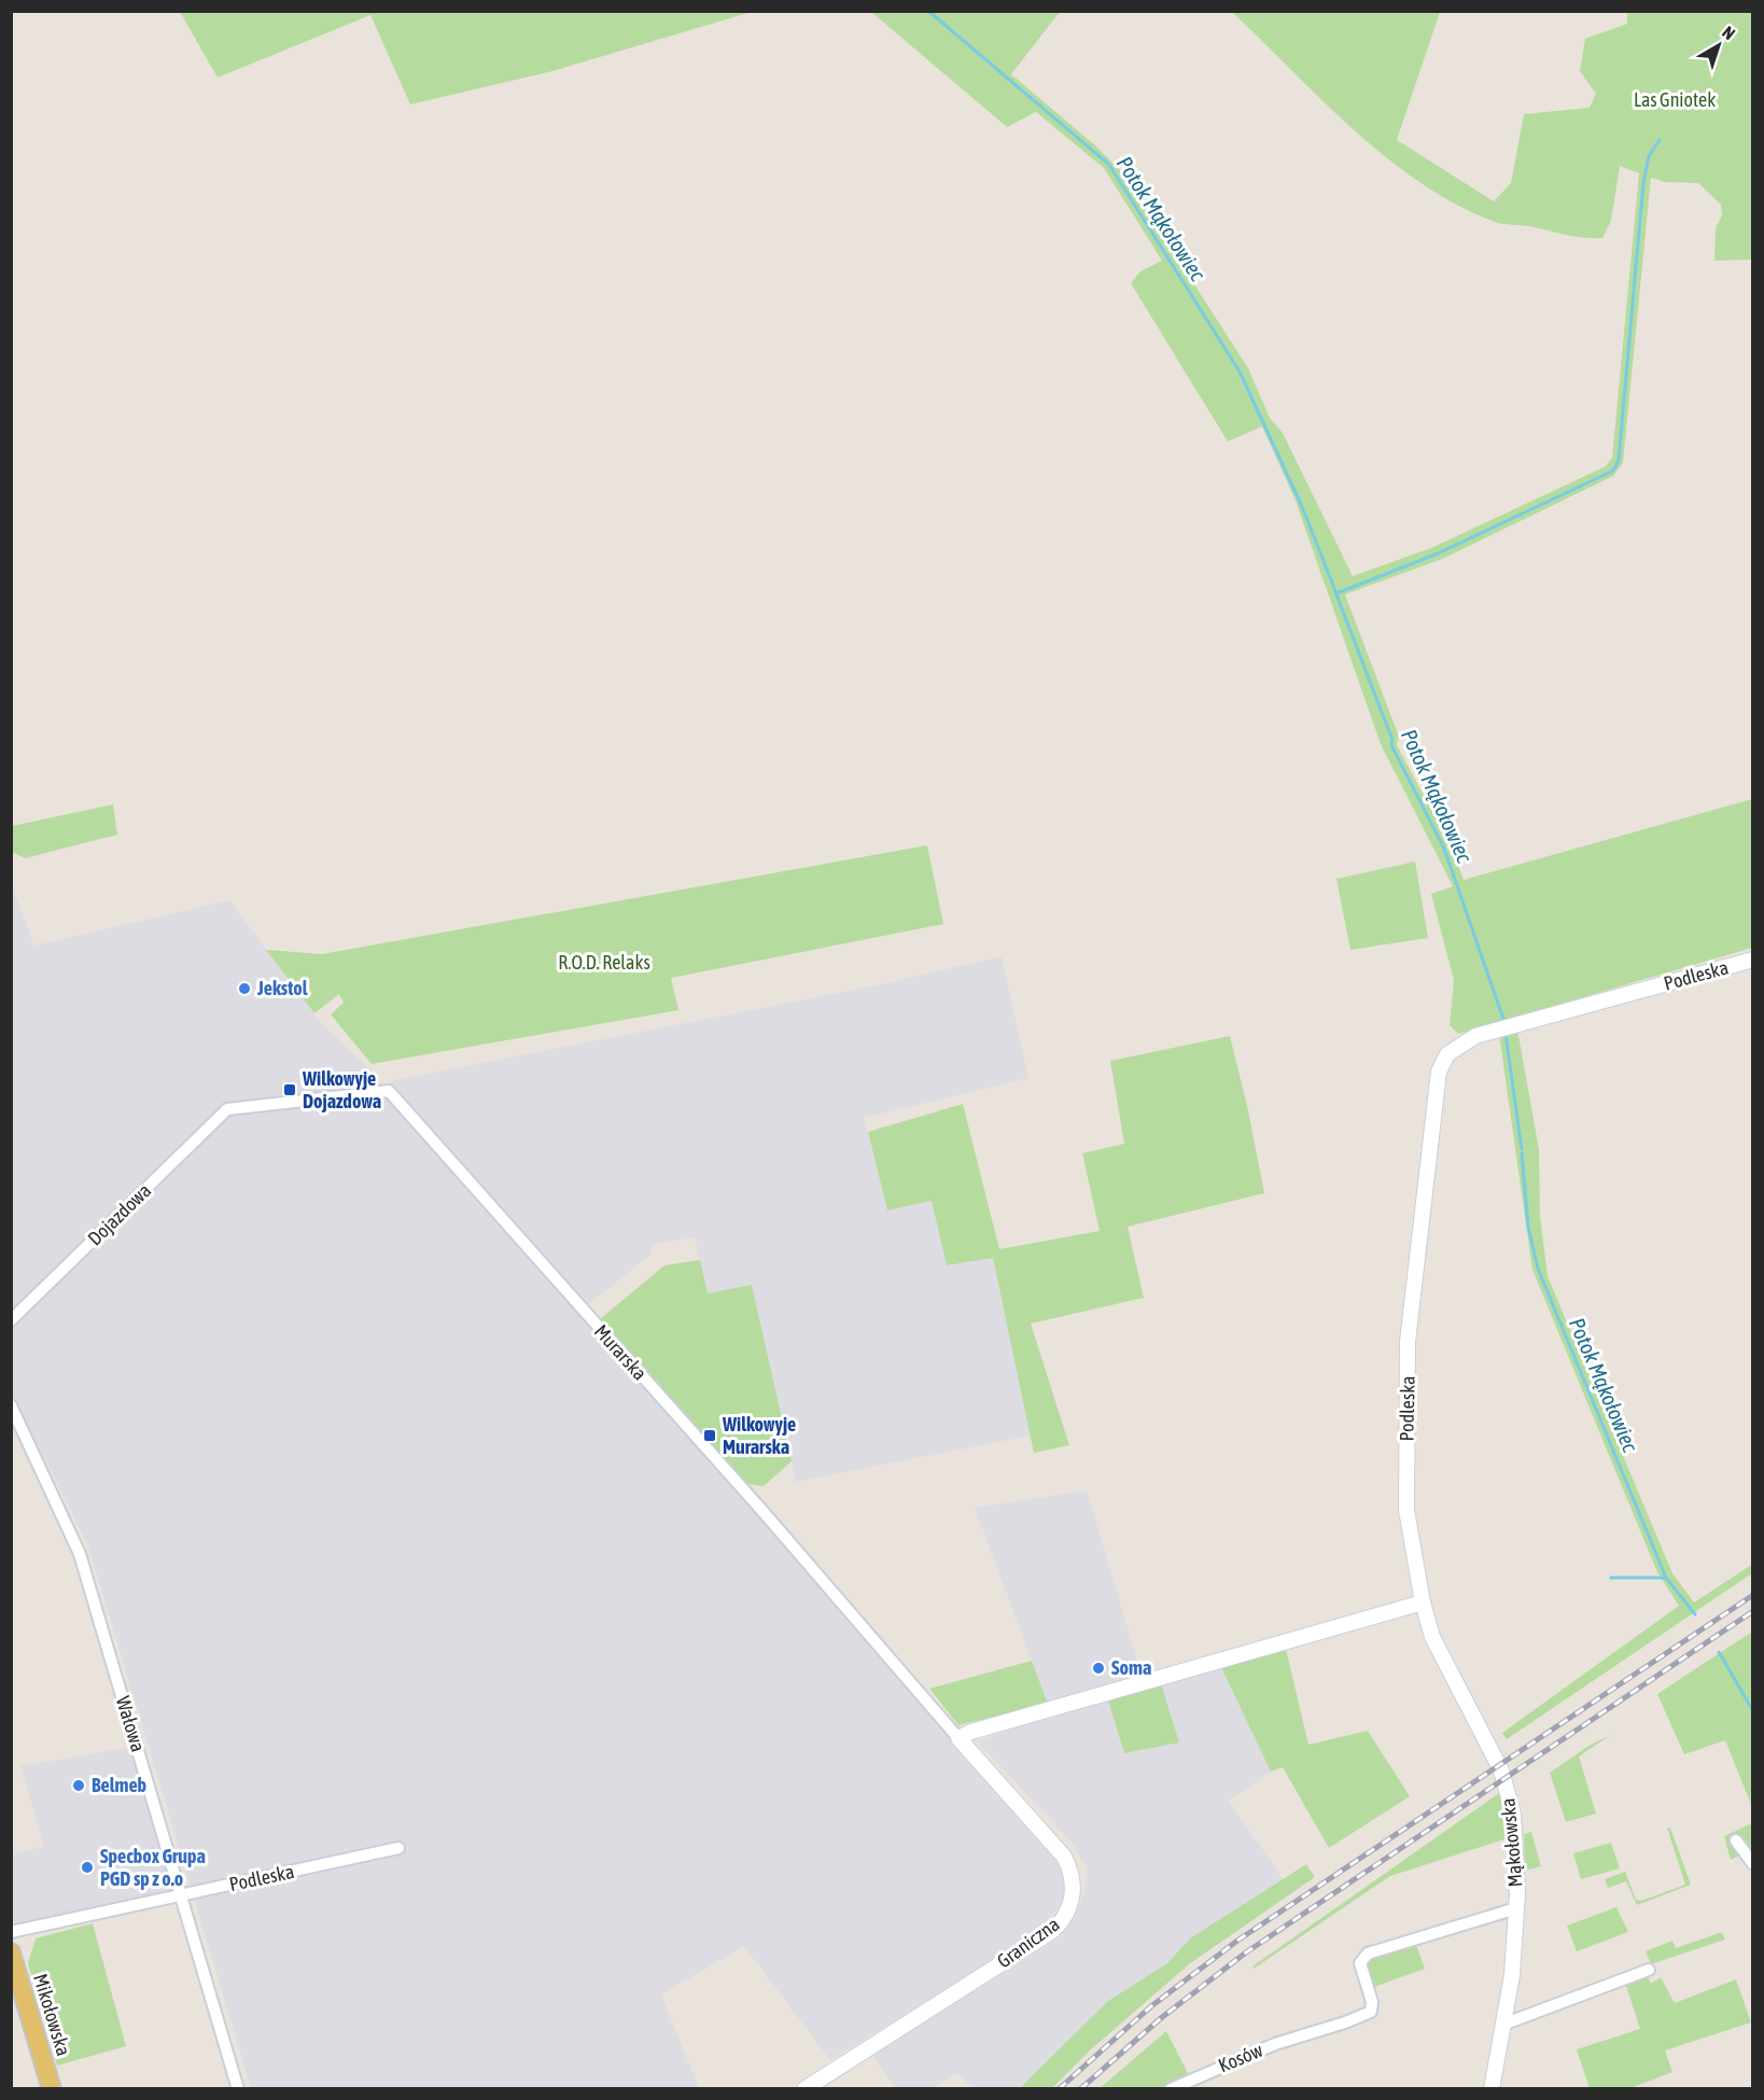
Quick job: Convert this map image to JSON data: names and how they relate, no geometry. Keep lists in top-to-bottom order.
{
  "streets": {
    "main road": ["Mikołowska"],
    "street": [
      "Podleska",
      "Dojazdowa",
      "Murarska",
      "Wałowa",
      "Mąkołowska",
      "Graniczna",
      "Kosów"
    ]
  },
  "crossings": [
    ["Podleska", "Wałowa"],
    ["Podleska", "Mąkołowska"],
    ["Dojazdowa", "Murarska"],
    ["Murarska", "Graniczna"],
    ["Mąkołowska", "Kosów"]
  ],
  "water": ["Potok Mąkołowiec"],
  "parks": ["Las Gniotek", "R.O.D. Relaks"],
  "places": {
    "other": [
      "Jekstol",
      "Soma",
      "Belmeb",
      "Specbox Grupa PGD sp z o.o"
    ],
    "transit": ["Wilkowyje Dojazdowa", "Wilkowyje Murarska"]
  },
  "north": "top right"
}
